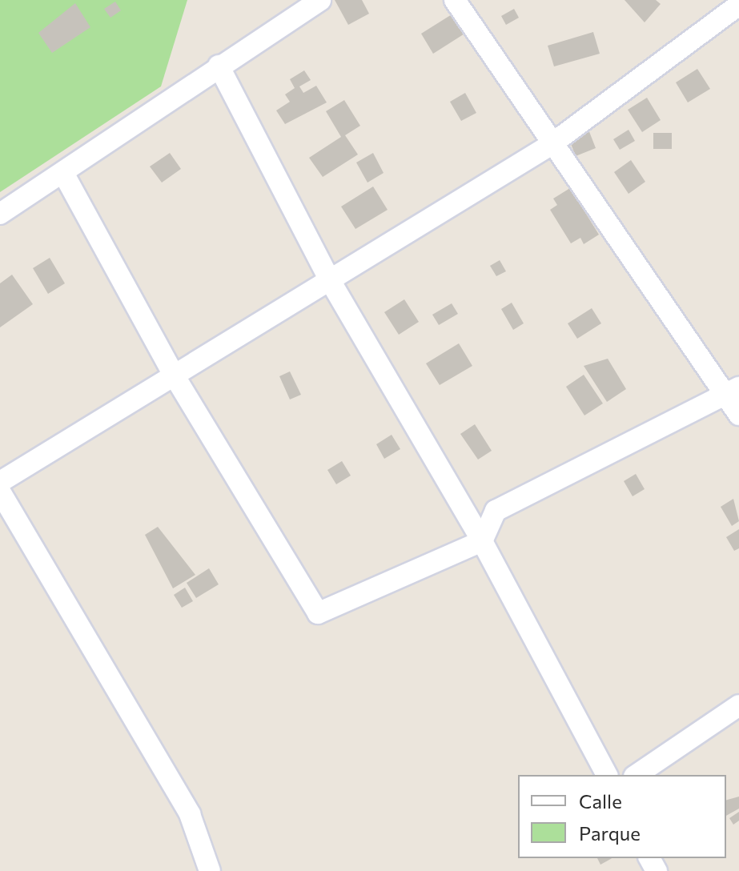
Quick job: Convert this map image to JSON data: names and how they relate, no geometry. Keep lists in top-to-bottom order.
{
  "legend": ["Calle", "Parque"]
}
